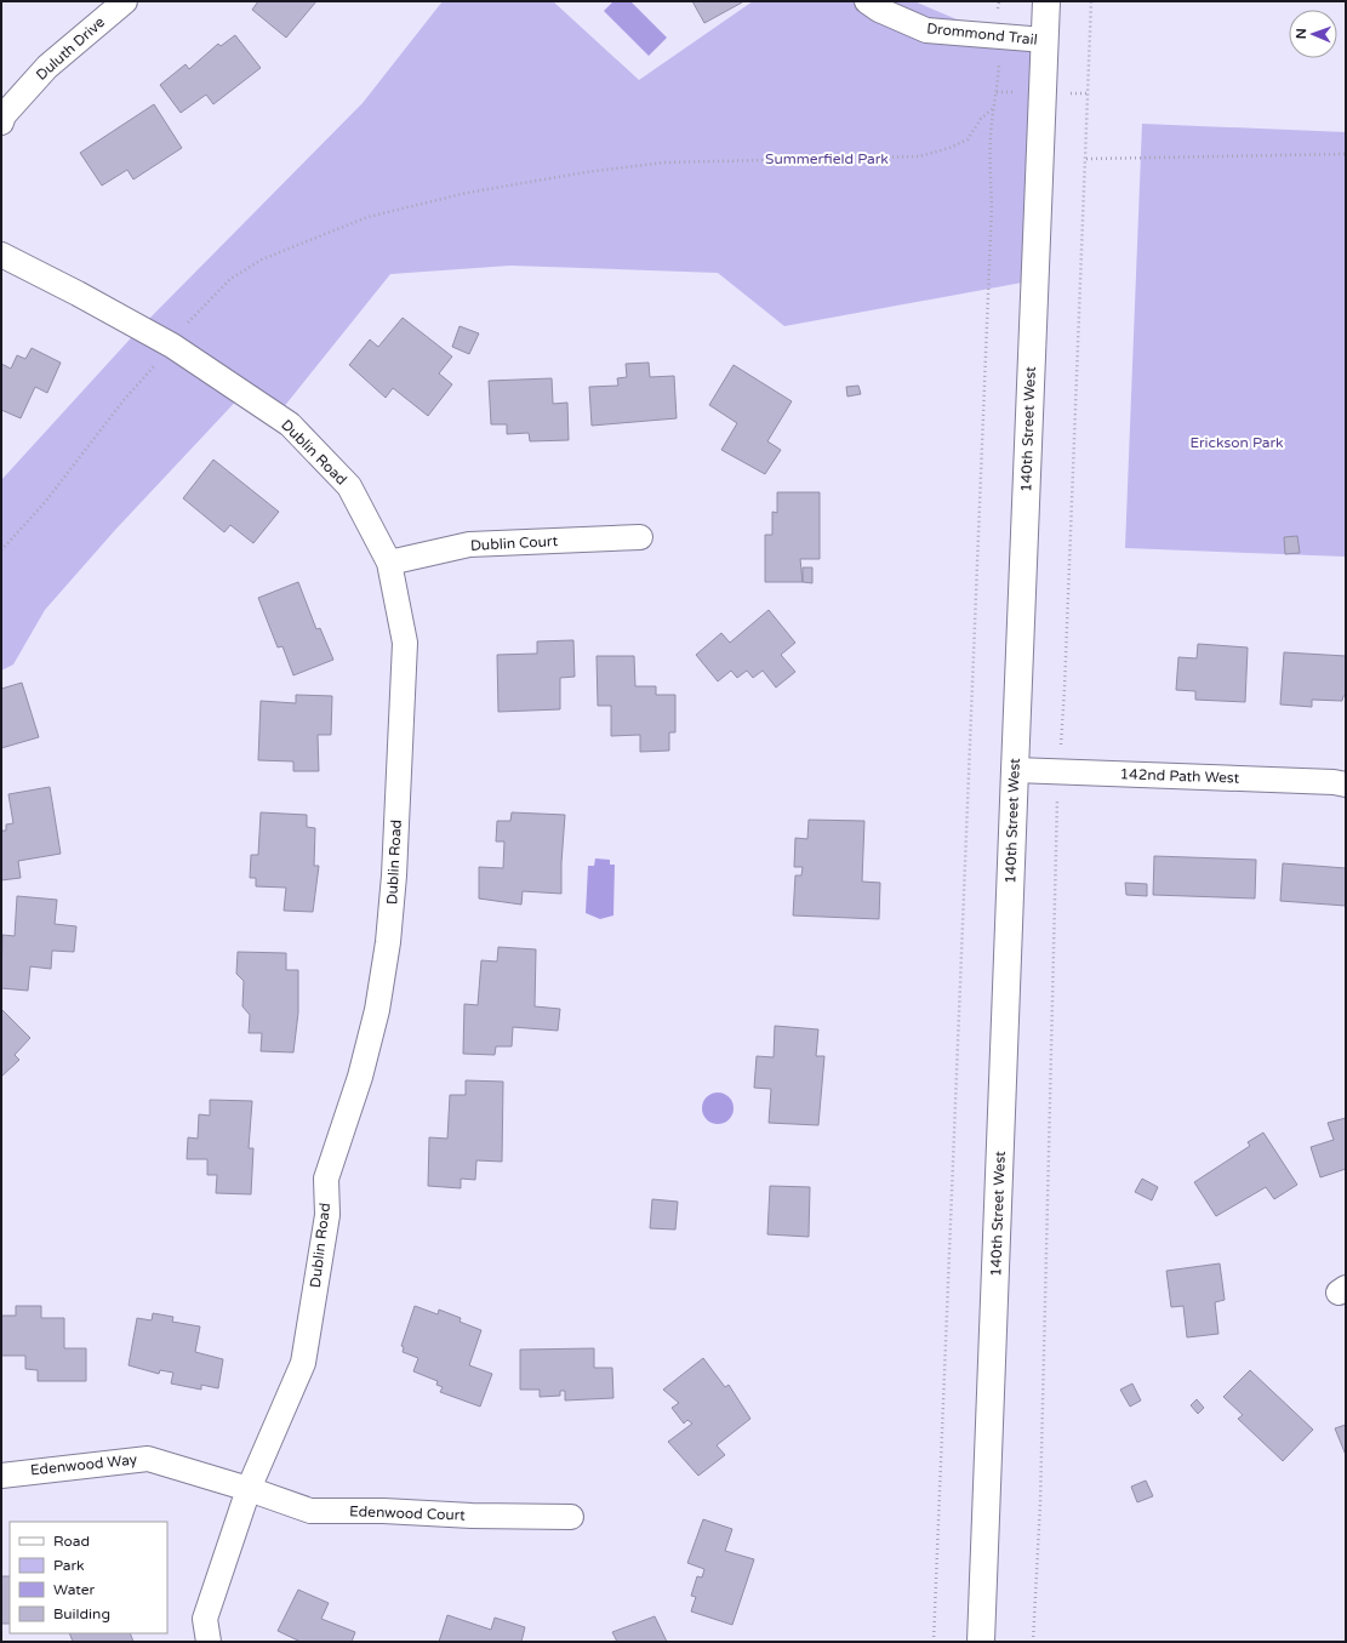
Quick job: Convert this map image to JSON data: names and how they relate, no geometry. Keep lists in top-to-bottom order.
{
  "streets": {
    "street": [
      "Drommond Trail",
      "Duluth Drive",
      "140th Street West",
      "Dublin Road",
      "Dublin Court",
      "142nd Path West",
      "Edenwood Way",
      "Edenwood Court"
    ]
  },
  "crossings": [
    ["Drommond Trail", "140th Street West"],
    ["140th Street West", "142nd Path West"],
    ["Dublin Road", "Dublin Court"],
    ["Dublin Road", "Edenwood Way"],
    ["Dublin Road", "Edenwood Court"],
    ["Edenwood Way", "Edenwood Court"]
  ],
  "parks": ["Summerfield Park", "Erickson Park"],
  "legend": [
    "Road",
    "Park",
    "Water",
    "Building"
  ],
  "north": "left"
}
